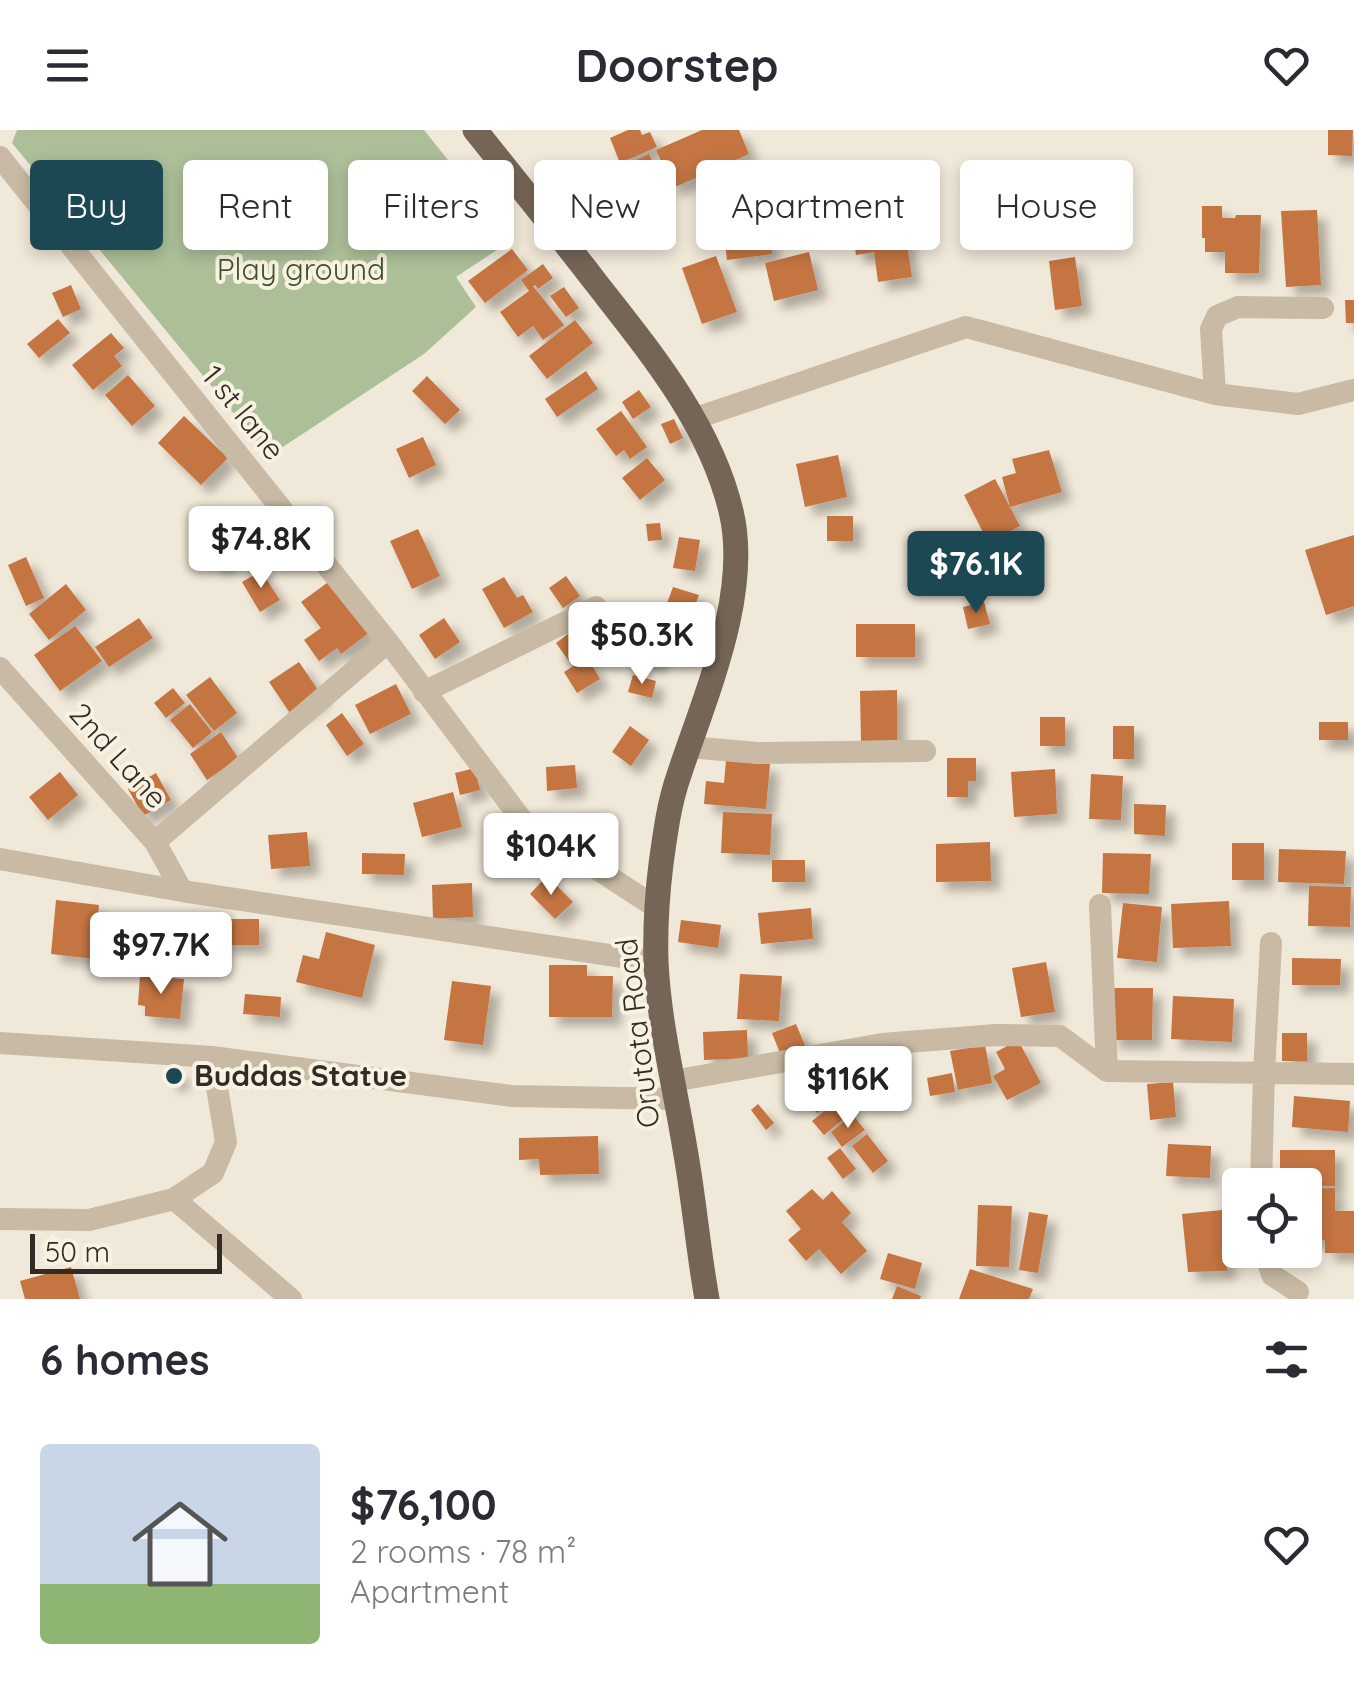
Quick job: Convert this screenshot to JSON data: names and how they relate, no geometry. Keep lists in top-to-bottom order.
{
  "streets": {
    "main road": ["Orutota Road"],
    "street": ["1 st lane", "2nd Lane"]
  },
  "crossings": [
    ["1 st lane", "Orutota Road"]
  ],
  "parks": ["Play ground"],
  "places": ["Buddas Statue"],
  "scale_bar": "50 m",
  "page": {
    "header": "Doorstep",
    "chip": [
      "Buy",
      "Rent",
      "Filters",
      "New",
      "Apartment",
      "House"
    ],
    "price": [
      "$74.8K",
      "$76.1K",
      "$50.3K",
      "$104K",
      "$97.7K",
      "$116K"
    ],
    "scale": "50 m",
    "heading": "6 homes",
    "list": [
      {
        "name": "$76,100",
        "note": "2 rooms · 78 m² · Apartment"
      }
    ]
  }
}
